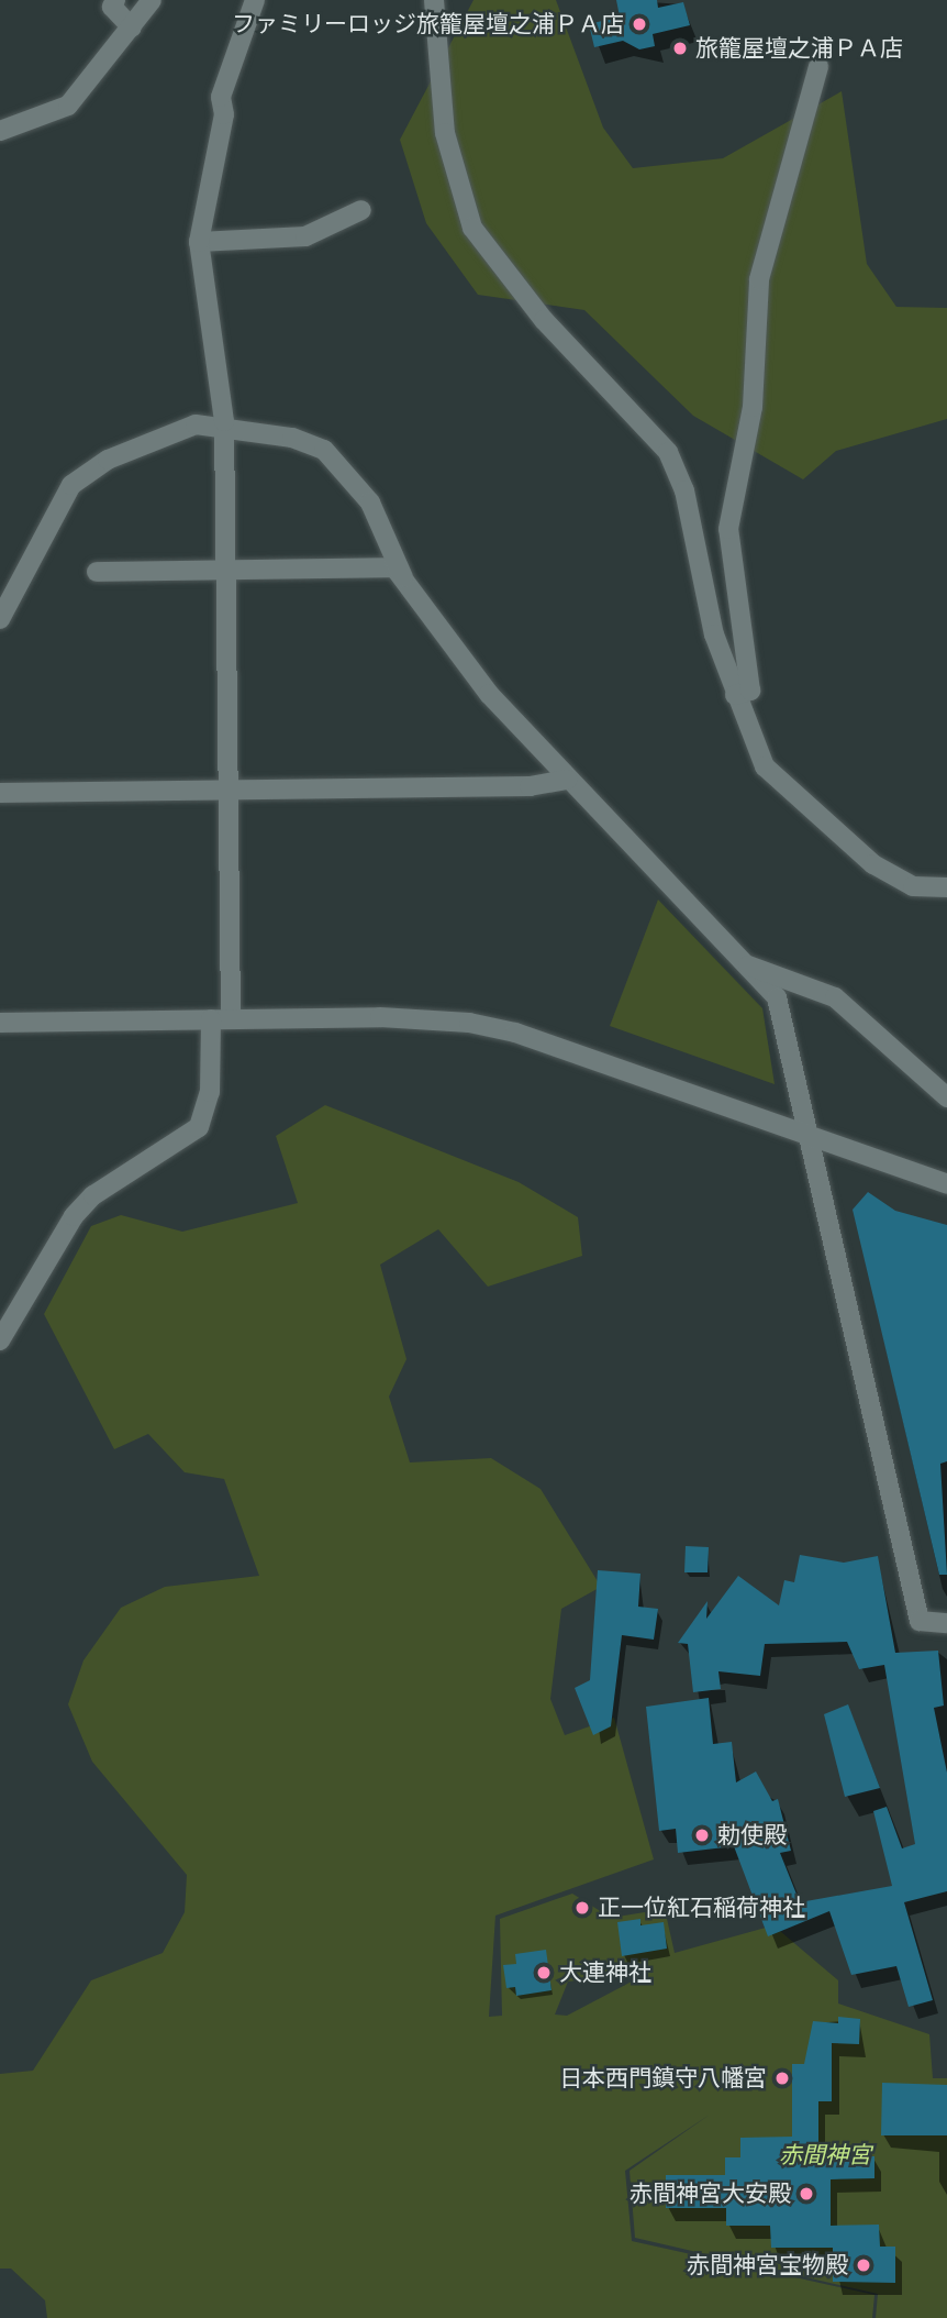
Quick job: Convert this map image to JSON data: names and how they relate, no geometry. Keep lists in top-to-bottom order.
{
  "parks": ["赤間神宮"],
  "places": [
    "ファミリーロッジ旅籠屋壇之浦ＰＡ店",
    "旅籠屋壇之浦ＰＡ店",
    "勅使殿",
    "正一位紅石稲荷神社",
    "大連神社",
    "日本西門鎮守八幡宮",
    "赤間神宮大安殿",
    "赤間神宮宝物殿"
  ]
}
